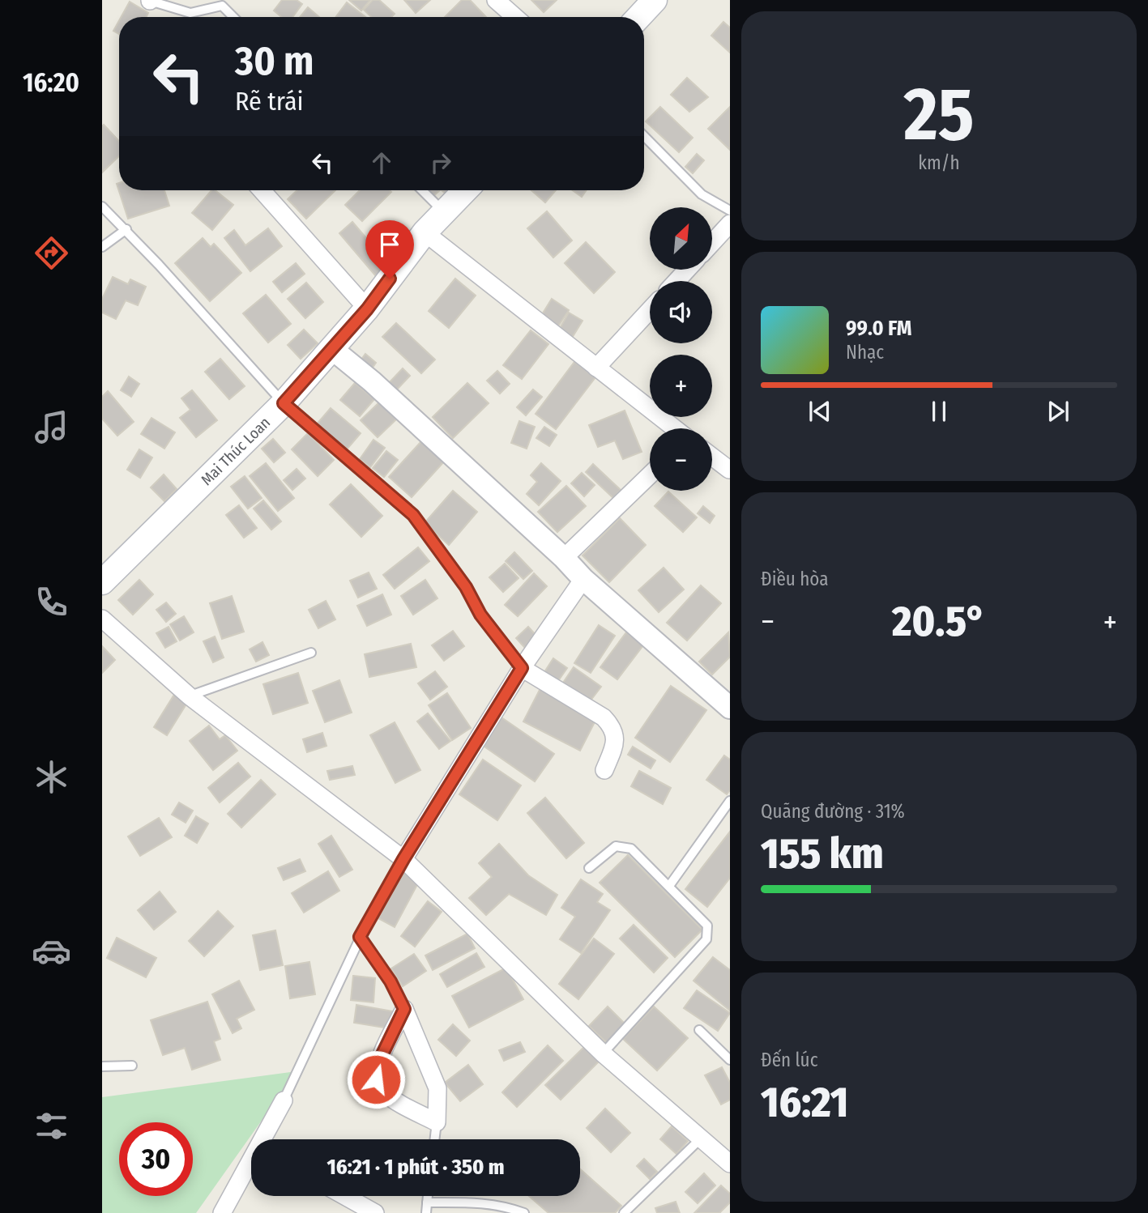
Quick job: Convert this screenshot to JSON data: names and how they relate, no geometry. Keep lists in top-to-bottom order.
{
  "streets": {
    "main road": ["Mai Thúc Loan"]
  },
  "north": "top right",
  "page": {
    "tabs": "16:20",
    "tile": [
      ["25", "km/h"],
      "Điều hòa",
      ["Quãng đường · 31%", "155 km"],
      ["Đến lúc", "16:21"]
    ],
    "turn": ["30 m", "Rẽ trái"],
    "map_buttons": ["+", "−"],
    "song": ["99.0 FM", "Nhạc"],
    "heat": ["−", "20.5°", "+"],
    "limit": "30",
    "trip": "16:21 · 1 phút · 350 m"
  }
}
